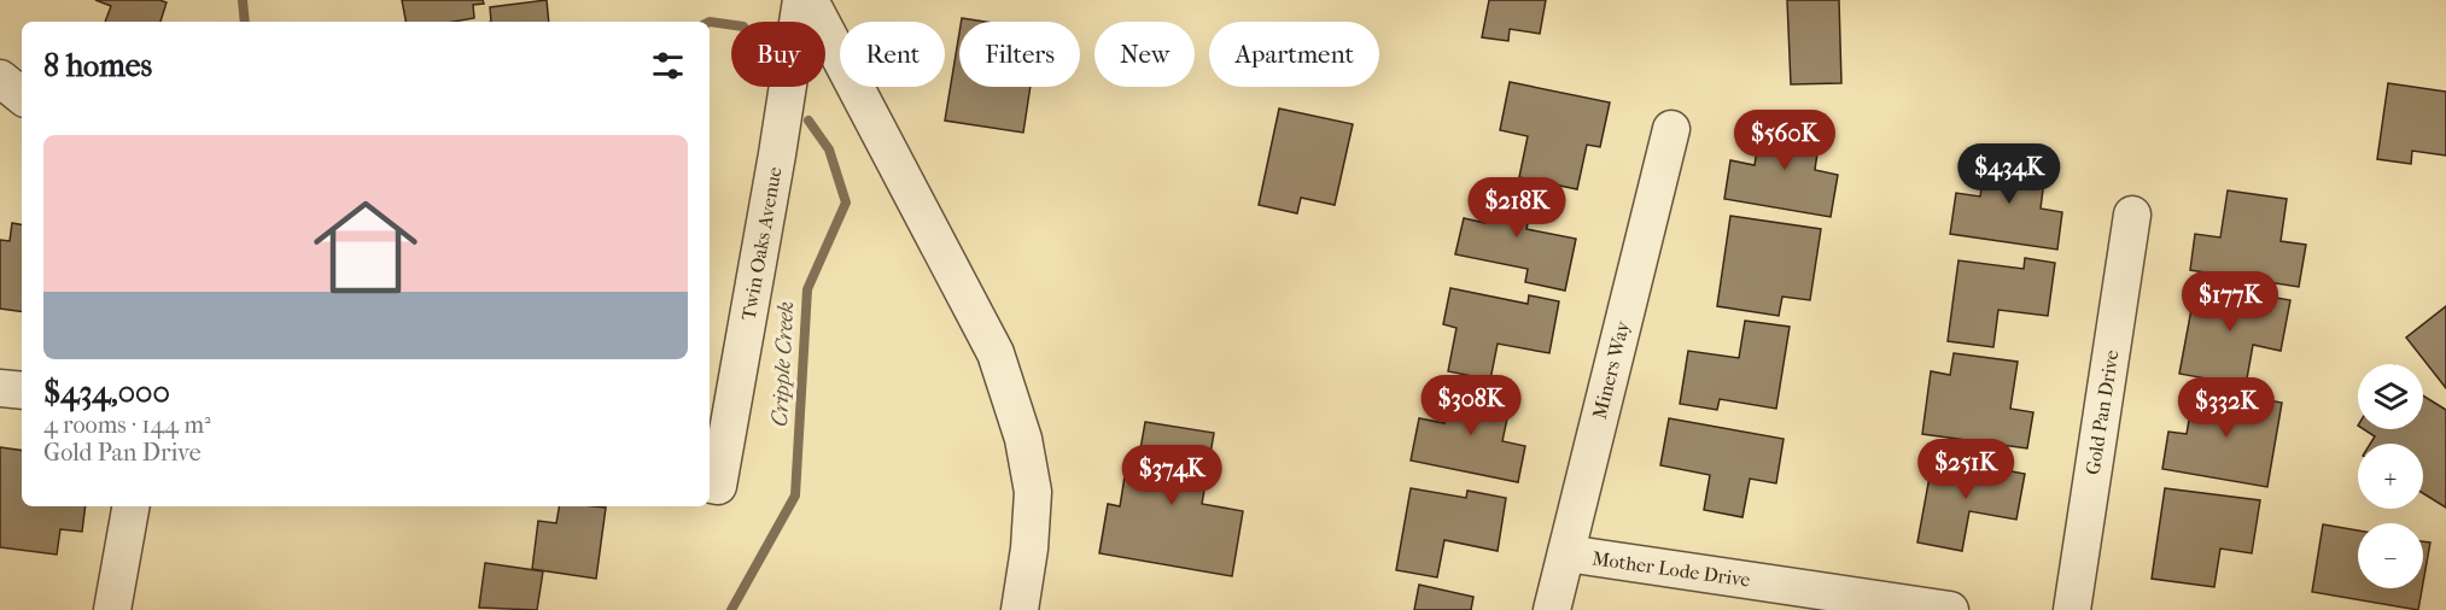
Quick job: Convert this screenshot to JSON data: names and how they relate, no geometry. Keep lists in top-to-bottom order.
{
  "streets": {
    "street": [
      "Twin Oaks Avenue",
      "Miners Way",
      "Gold Pan Drive",
      "Mother Lode Drive"
    ]
  },
  "crossings": [
    ["Miners Way", "Mother Lode Drive"]
  ],
  "water": ["Cripple Creek"],
  "page": {
    "chip": [
      "Buy",
      "Rent",
      "Filters",
      "New",
      "Apartment"
    ],
    "heading": "8 homes",
    "list": [
      {
        "name": "$434,000",
        "note": "4 rooms · 144 m² · Gold Pan Drive"
      }
    ],
    "price": [
      "$560K",
      "$434K",
      "$218K",
      "$177K",
      "$308K",
      "$332K",
      "$251K",
      "$374K"
    ],
    "map_buttons": ["+", "−"]
  }
}
